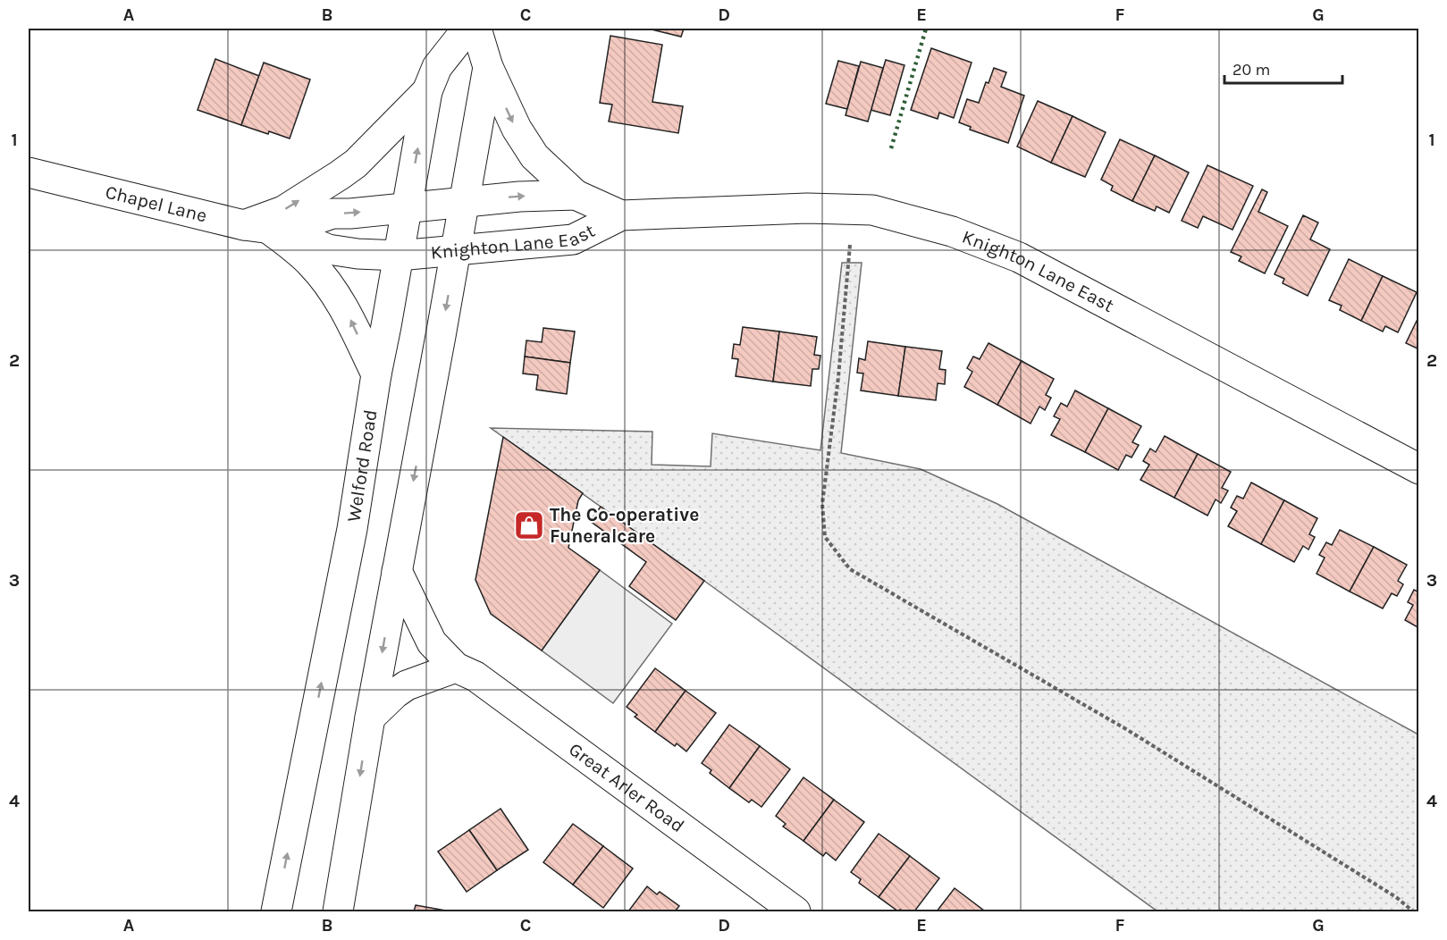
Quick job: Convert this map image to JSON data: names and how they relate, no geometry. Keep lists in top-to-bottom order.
{
  "streets": {
    "street": [
      "Chapel Lane",
      "Knighton Lane East",
      "Welford Road",
      "Great Arler Road"
    ]
  },
  "crossings": [
    ["Chapel Lane", "Knighton Lane East"],
    ["Chapel Lane", "Welford Road"],
    ["Knighton Lane East", "Welford Road"]
  ],
  "places": {
    "shop": ["The Co-operative Funeralcare"]
  },
  "scale_bar": "20 m",
  "grid": {
    "columns": [
      "A",
      "B",
      "C",
      "D",
      "E",
      "F",
      "G"
    ],
    "rows": [
      "1",
      "2",
      "3",
      "4"
    ]
  }
}
